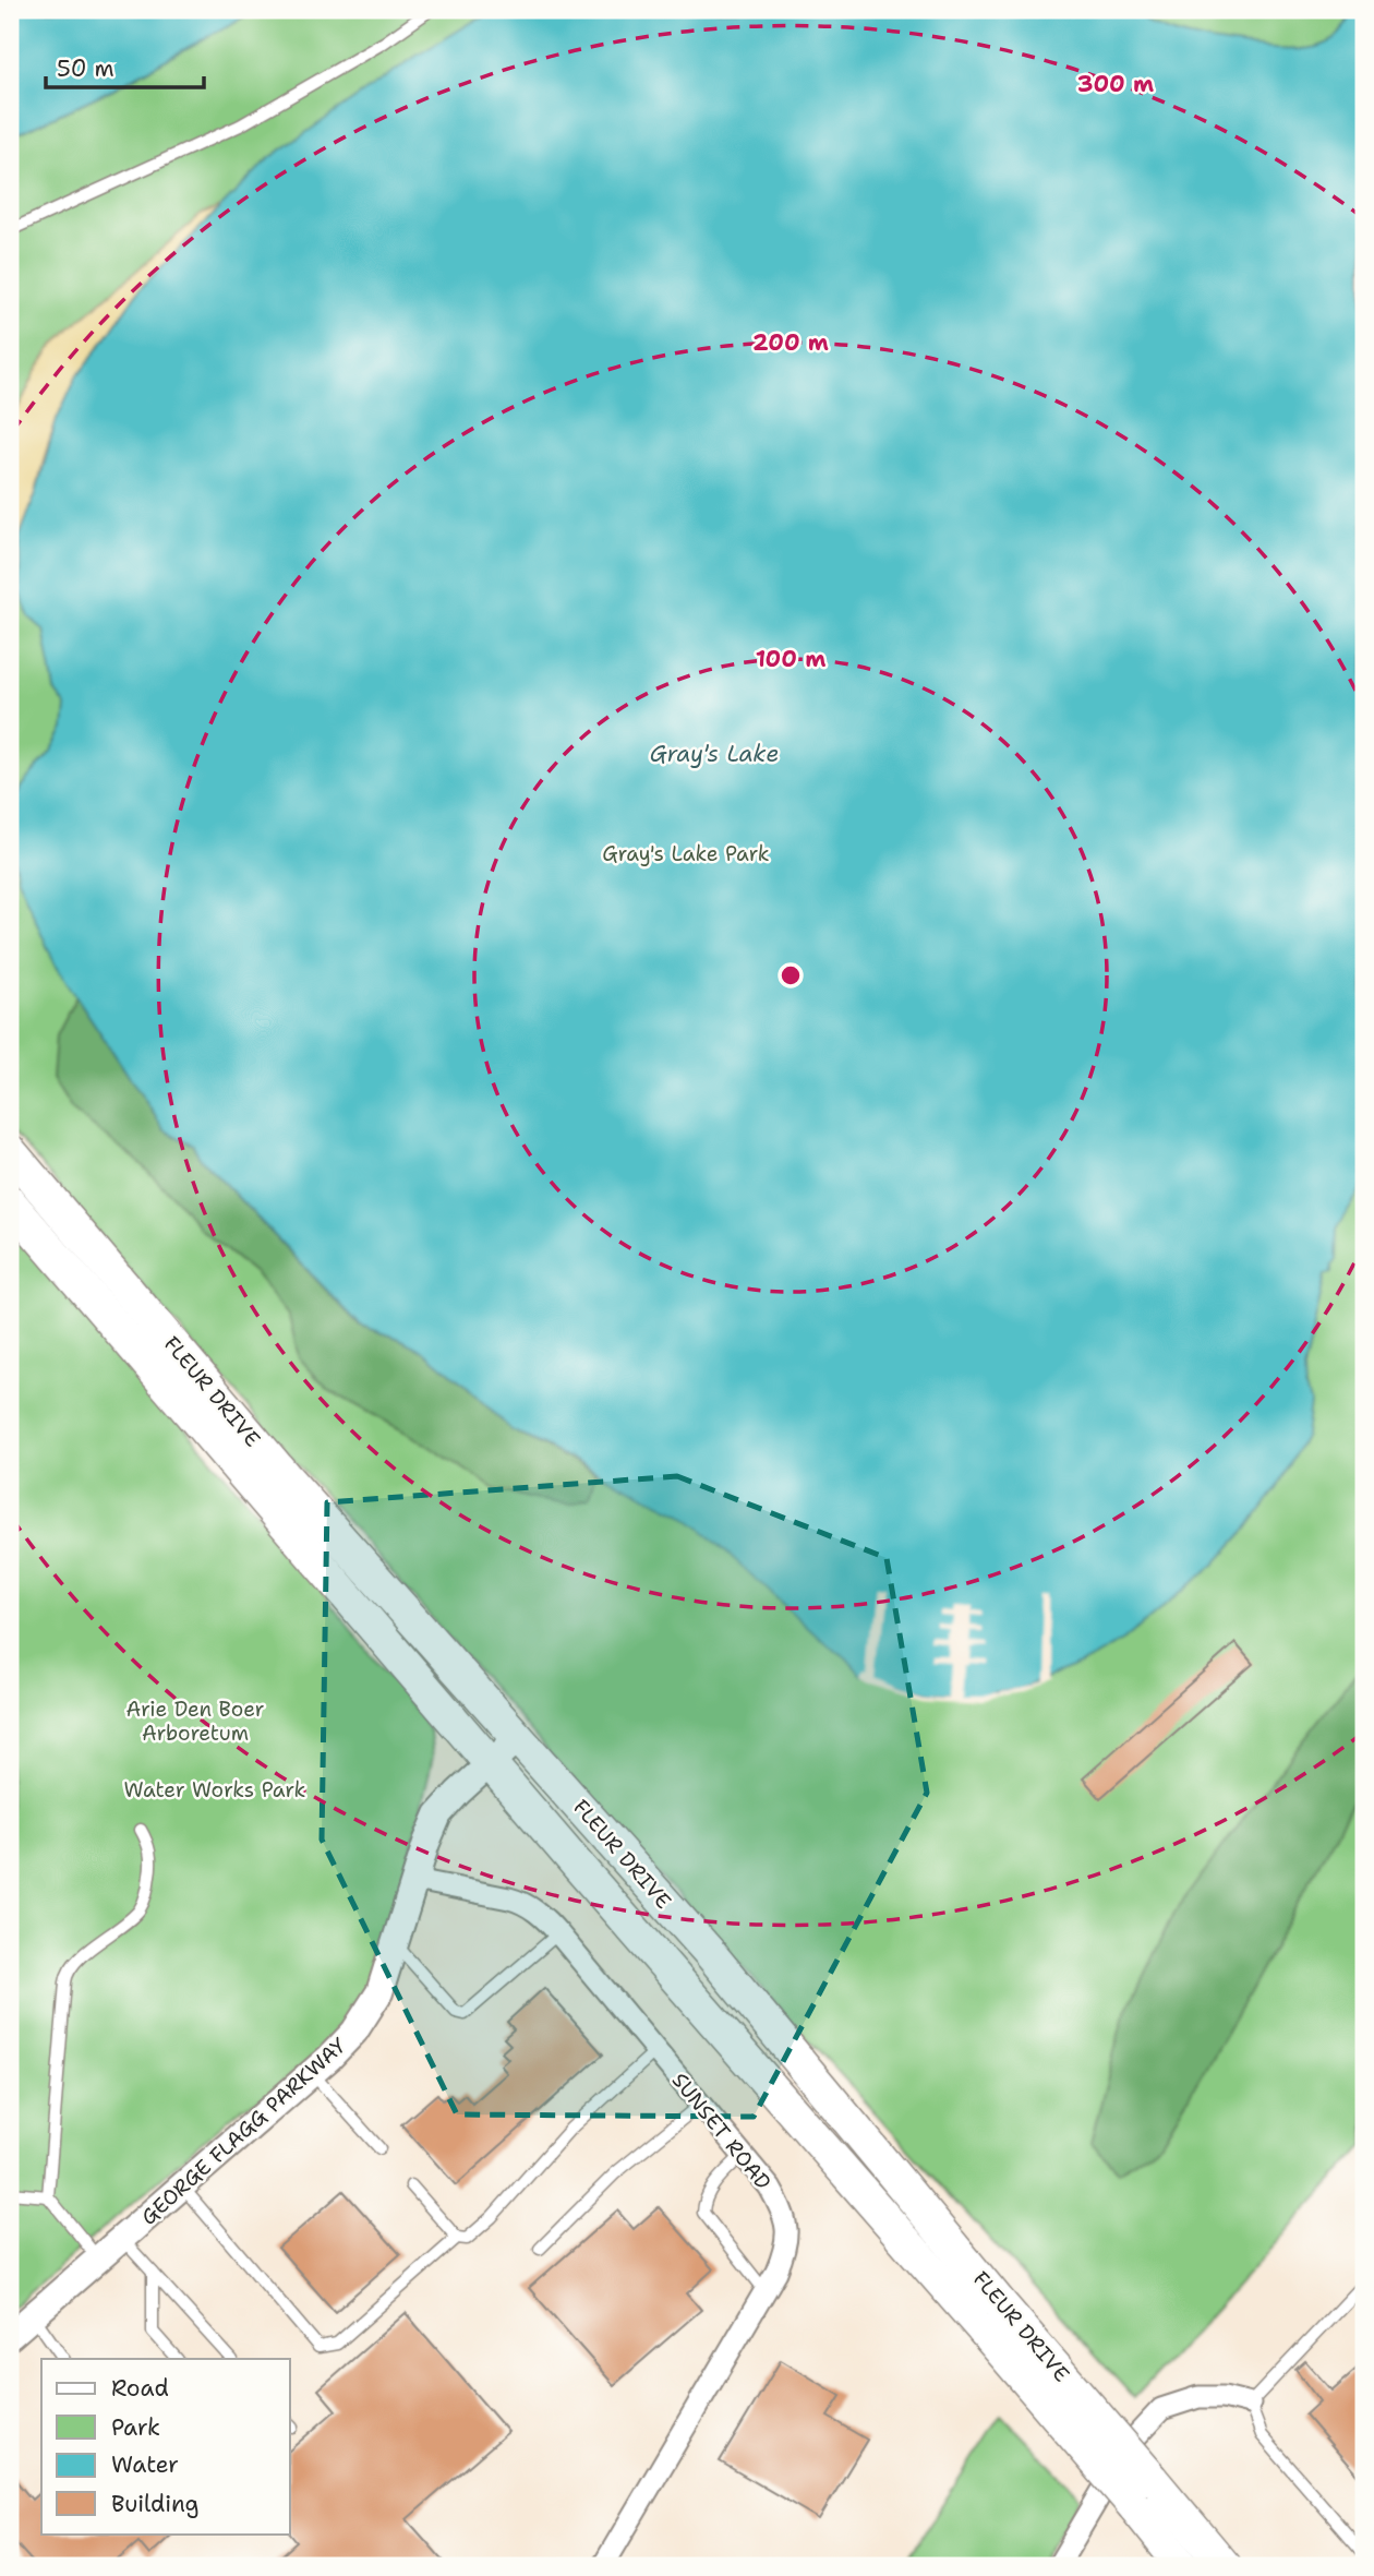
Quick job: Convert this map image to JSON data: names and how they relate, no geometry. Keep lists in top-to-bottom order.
{
  "streets": {
    "main road": ["FLEUR DRIVE"],
    "street": ["GEORGE FLAGG PARKWAY", "SUNSET ROAD"]
  },
  "crossings": [
    ["FLEUR DRIVE", "GEORGE FLAGG PARKWAY"],
    ["GEORGE FLAGG PARKWAY", "SUNSET ROAD"]
  ],
  "water": ["Gray's Lake"],
  "parks": ["Gray's Lake Park", "Arie Den Boer Arboretum", "Water Works Park"],
  "legend": [
    "Road",
    "Park",
    "Water",
    "Building"
  ],
  "scale_bar": "50 m",
  "rings": ["300 m", "200 m", "100 m"]
}
